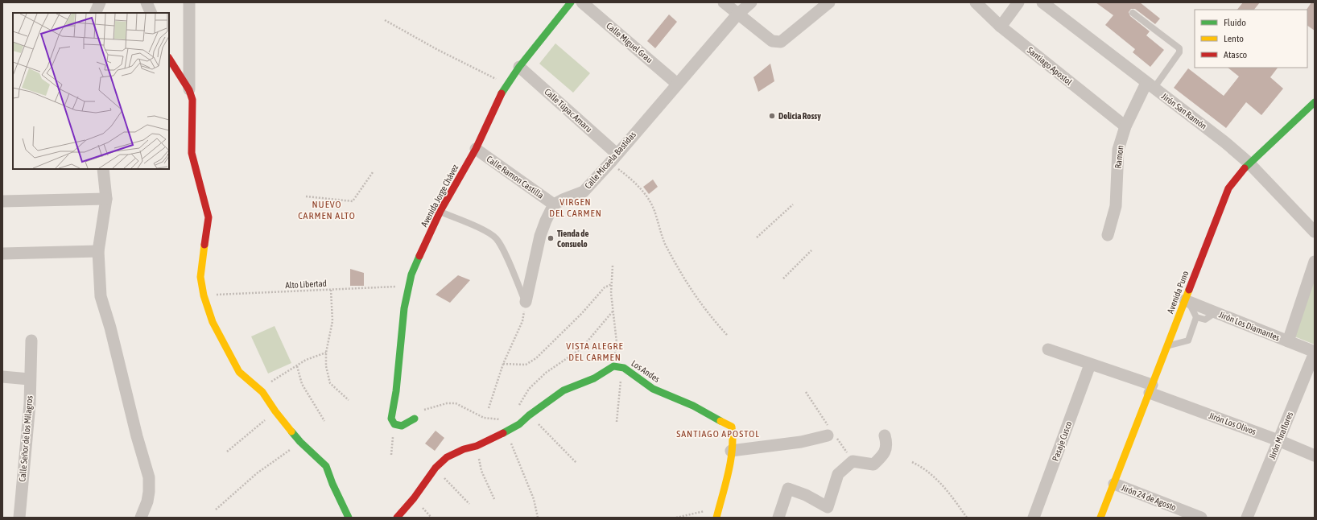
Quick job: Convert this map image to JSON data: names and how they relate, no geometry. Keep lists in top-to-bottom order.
{
  "streets": {
    "street": [
      "Calle Miguel Grau",
      "Santiago Apostol",
      "Calle Túpac Amaru",
      "Jirón San Ramón",
      "Ramon",
      "Calle Micaela Bastidas",
      "Calle Ramon Castilla",
      "Avenida Jorge Chávez",
      "Avenida Puno",
      "Jirón Los Diamantes",
      "Los Andes",
      "Jirón Los Olivos",
      "Jirón Miraflores",
      "Calle Señor de los Milagros",
      "Pasaje Cusco",
      "Jirón 24 de Agosto"
    ],
    "path": ["Alto Libertad"]
  },
  "crossings": [
    ["Calle Miguel Grau", "Calle Micaela Bastidas"],
    ["Santiago Apostol", "Ramon"],
    ["Calle Túpac Amaru", "Calle Micaela Bastidas"],
    ["Calle Túpac Amaru", "Avenida Jorge Chávez"],
    ["Jirón San Ramón", "Ramon"],
    ["Jirón San Ramón", "Avenida Puno"],
    ["Calle Micaela Bastidas", "Calle Ramon Castilla"],
    ["Calle Ramon Castilla", "Avenida Jorge Chávez"],
    ["Avenida Jorge Chávez", "Alto Libertad"],
    ["Avenida Puno", "Jirón Los Diamantes"],
    ["Avenida Puno", "Jirón Los Olivos"],
    ["Avenida Puno", "Jirón 24 de Agosto"],
    ["Jirón Los Diamantes", "Jirón Miraflores"],
    ["Jirón Los Olivos", "Jirón Miraflores"],
    ["Jirón Los Olivos", "Pasaje Cusco"]
  ],
  "districts": [
    "VIRGEN DEL CARMEN",
    "NUEVO CARMEN ALTO",
    "VISTA ALEGRE DEL CARMEN",
    "SANTIAGO APOSTOL"
  ],
  "places": ["Delicia Rossy", "Tienda de Consuelo"],
  "legend": ["Fluido", "Lento", "Atasco"]
}
